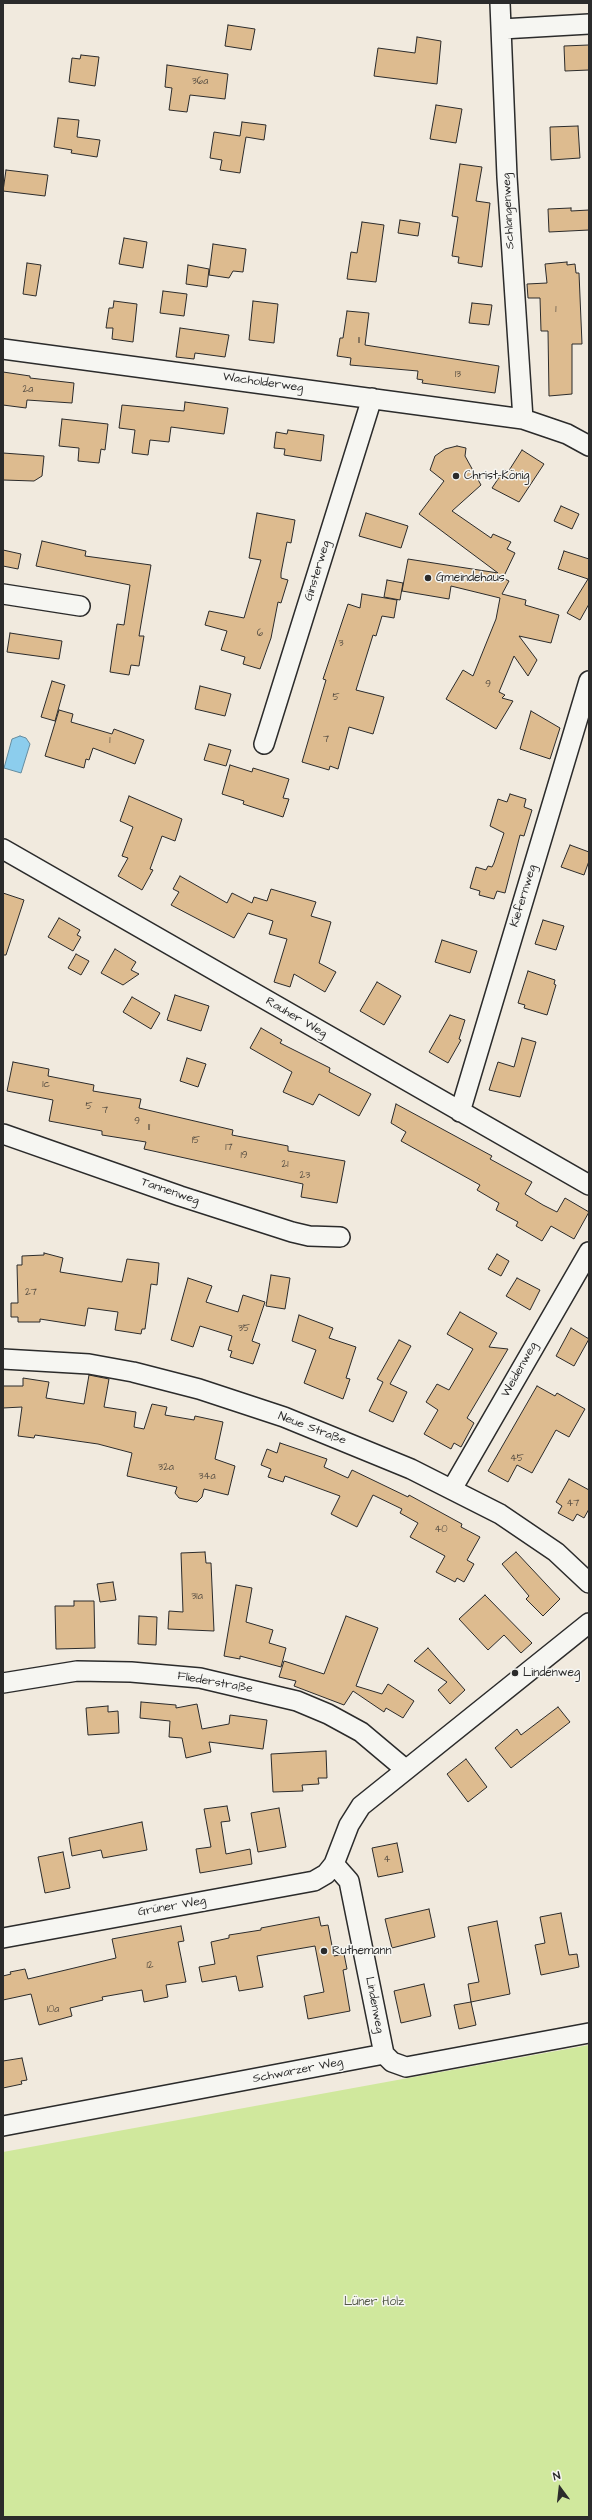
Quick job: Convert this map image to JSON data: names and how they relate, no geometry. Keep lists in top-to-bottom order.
{
  "streets": {
    "street": [
      "Schlangenweg",
      "Wacholderweg",
      "Ginsterweg",
      "Kiefernweg",
      "Rauher Weg",
      "Tannenweg",
      "Weidenweg",
      "Neue Straße",
      "Fliederstraße",
      "Grüner Weg",
      "Lindenweg",
      "Schwarzer Weg"
    ]
  },
  "crossings": [
    ["Schlangenweg", "Wacholderweg"],
    ["Wacholderweg", "Ginsterweg"],
    ["Kiefernweg", "Rauher Weg"],
    ["Weidenweg", "Neue Straße"],
    ["Grüner Weg", "Lindenweg"],
    ["Lindenweg", "Schwarzer Weg"]
  ],
  "parks": ["Lüner Holz"],
  "places": [
    "Christ-König",
    "Gmeindehaus",
    "Lindenweg",
    "Ruthemann"
  ],
  "house_numbers": [
    "36a",
    "1",
    "11",
    "13",
    "2a",
    "6",
    "3",
    "9",
    "5",
    "7",
    "1",
    "1c",
    "5",
    "7",
    "9",
    "11",
    "15",
    "17",
    "19",
    "21",
    "23",
    "27",
    "35",
    "45",
    "32a",
    "34a",
    "47",
    "40",
    "31a",
    "4",
    "12",
    "10a"
  ],
  "north": "top"
}
